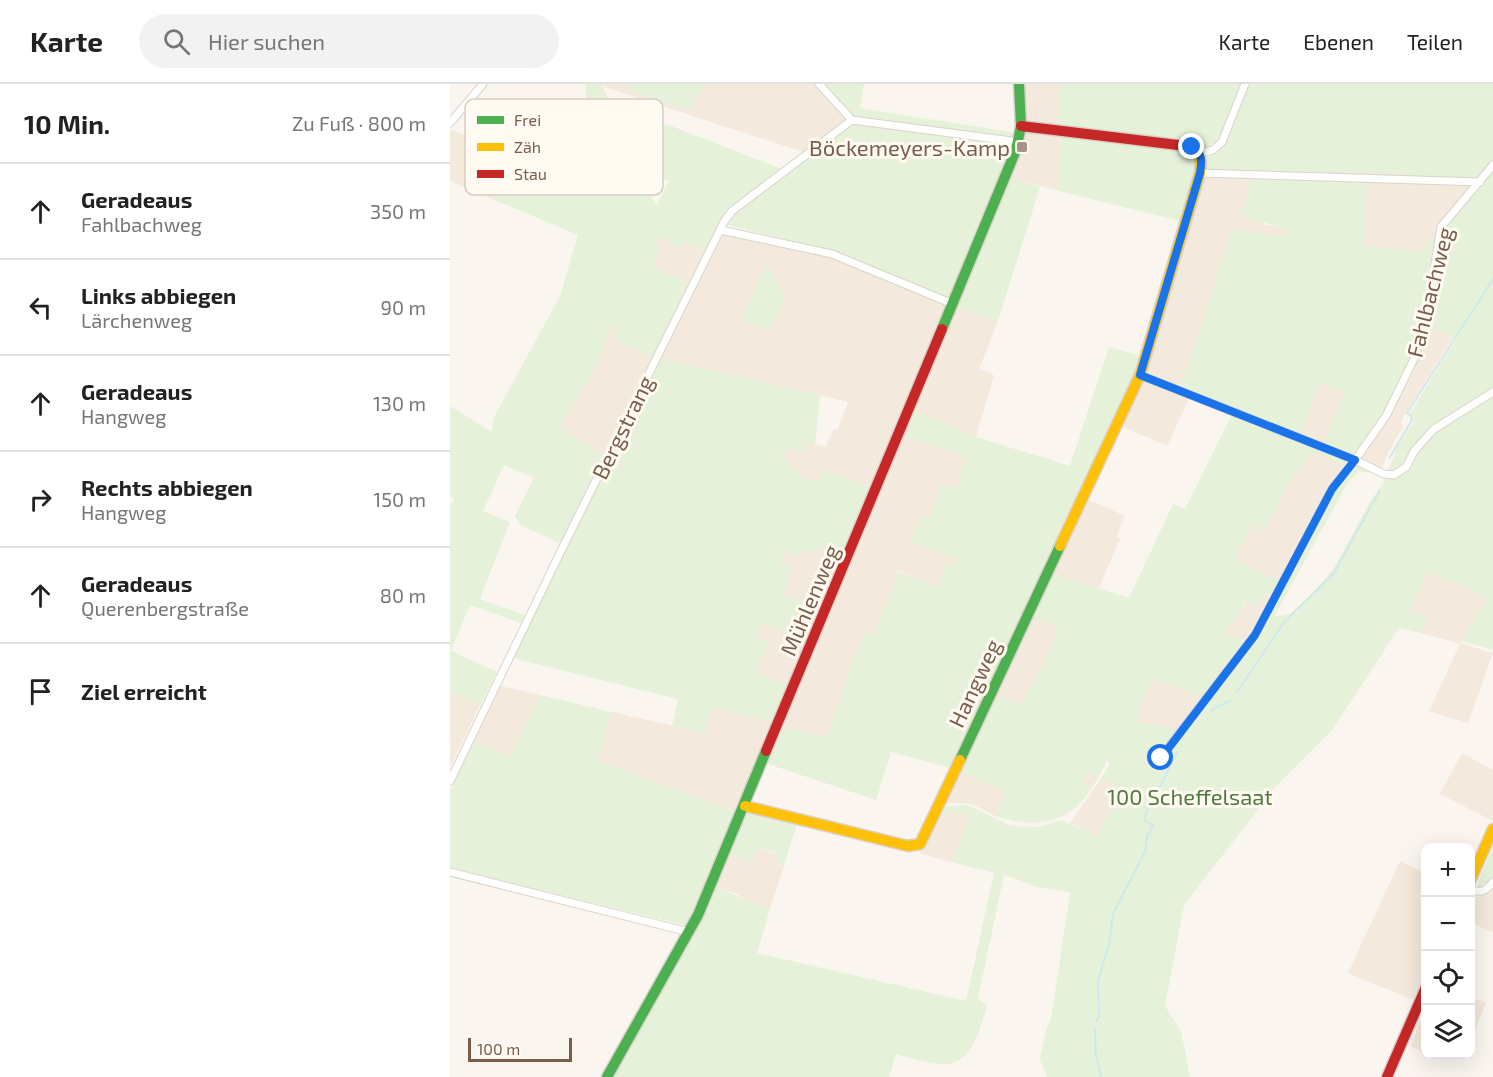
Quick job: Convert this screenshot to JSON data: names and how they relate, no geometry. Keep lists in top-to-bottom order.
{
  "streets": {
    "street": [
      "Fahlbachweg",
      "Bergstrang",
      "Mühlenweg",
      "Hangweg"
    ]
  },
  "crossings": [
    ["Mühlenweg", "Hangweg"]
  ],
  "parks": ["100 Scheffelsaat"],
  "places": {
    "transit": ["Böckemeyers-Kamp"]
  },
  "legend": ["Frei", "Zäh", "Stau"],
  "scale_bar": "100 m",
  "page": {
    "header": "Karte",
    "search": "Hier suchen",
    "nav": ["Karte", "Ebenen", "Teilen"],
    "heading": ["10 Min.", "Zu Fuß · 800 m"],
    "list": [
      ["Geradeaus", "Fahlbachweg", "350 m"],
      ["Links abbiegen", "Lärchenweg", "90 m"],
      ["Geradeaus", "Hangweg", "130 m"],
      ["Rechts abbiegen", "Hangweg", "150 m"],
      ["Geradeaus", "Querenbergstraße", "80 m"],
      "Ziel erreicht"
    ],
    "map_buttons": ["+", "−"],
    "scale": "100 m"
  }
}
